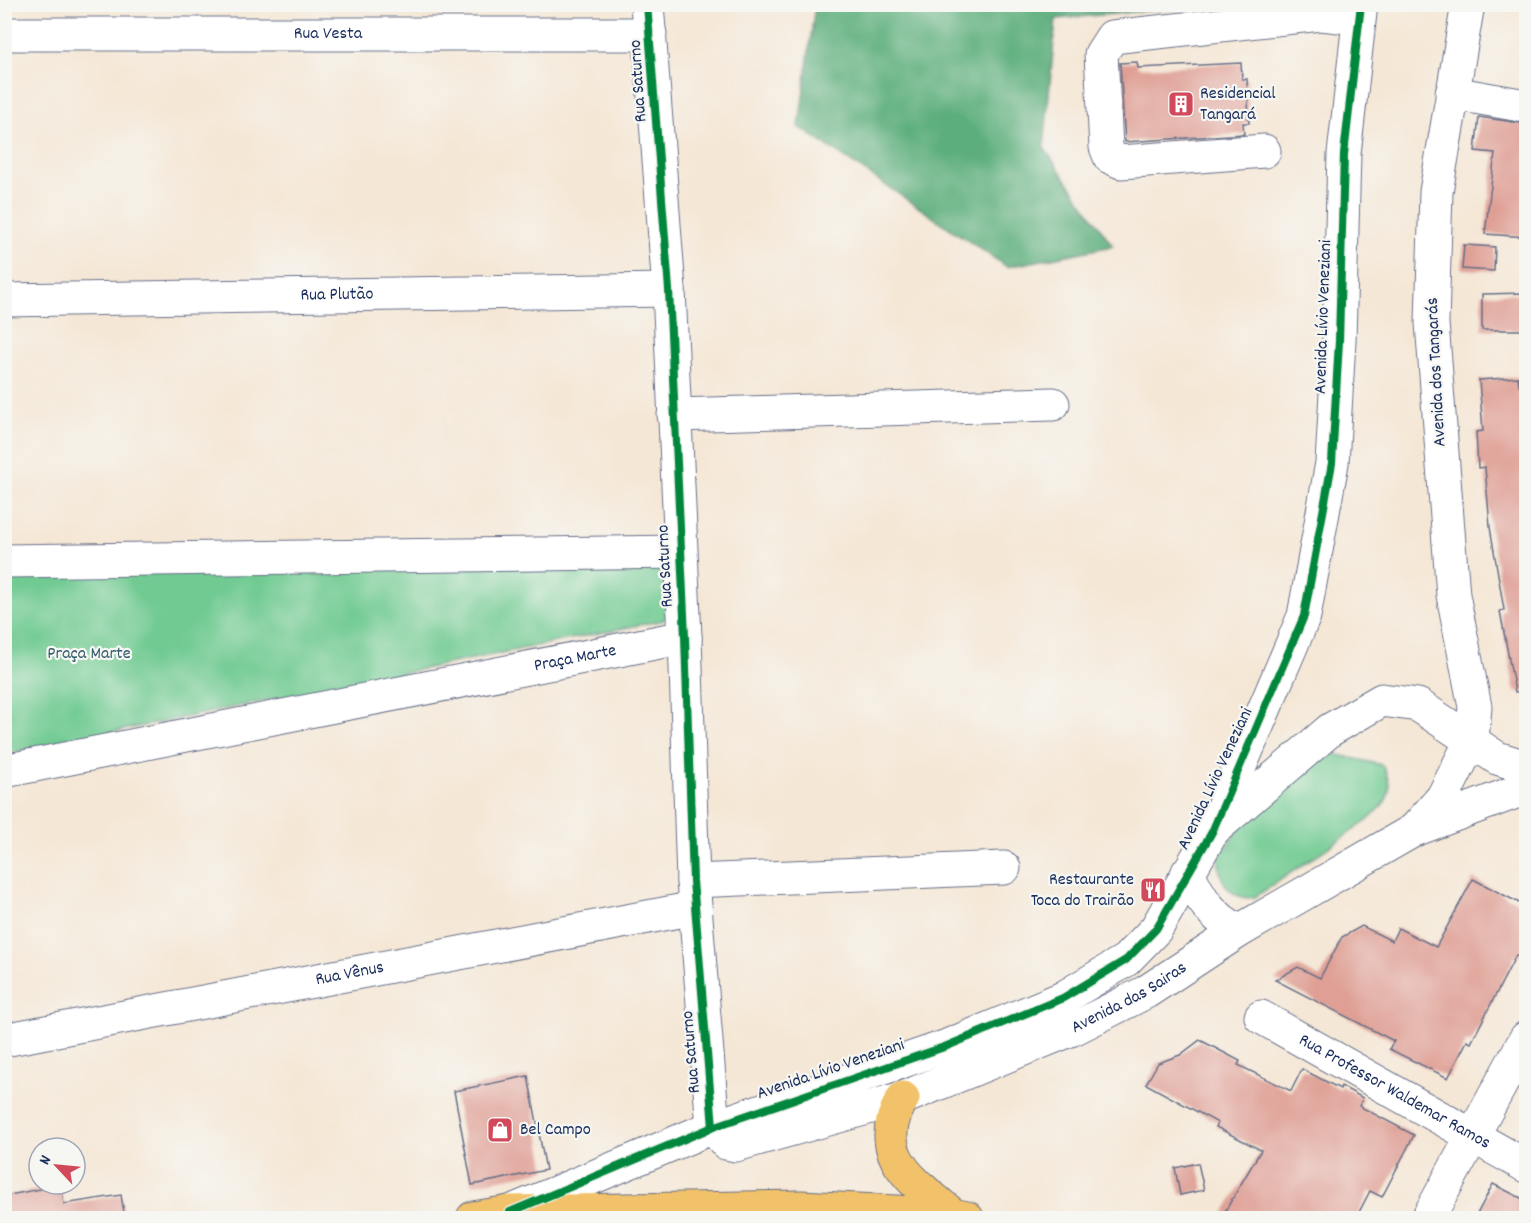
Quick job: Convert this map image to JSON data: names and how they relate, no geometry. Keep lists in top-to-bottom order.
{
  "streets": {
    "street": [
      "Rua Vesta",
      "Rua Saturno",
      "Rua Plutão",
      "Avenida Lívio Veneziani",
      "Avenida dos Tangarás",
      "Praça Marte",
      "Rua Vênus",
      "Avenida das Sairas",
      "Rua Professor Waldemar Ramos"
    ]
  },
  "crossings": [
    ["Rua Vesta", "Rua Saturno"],
    ["Rua Saturno", "Rua Plutão"],
    ["Rua Saturno", "Avenida Lívio Veneziani"],
    ["Rua Saturno", "Praça Marte"],
    ["Rua Saturno", "Rua Vênus"],
    ["Rua Saturno", "Avenida das Sairas"],
    ["Avenida Lívio Veneziani", "Avenida das Sairas"],
    ["Avenida dos Tangarás", "Avenida das Sairas"]
  ],
  "parks": ["Praça Marte"],
  "places": {
    "building": ["Residencial Tangará"],
    "restaurant": ["Restaurante Toca do Trairão"],
    "shop": ["Bel Campo"]
  },
  "north": "top left"
}
